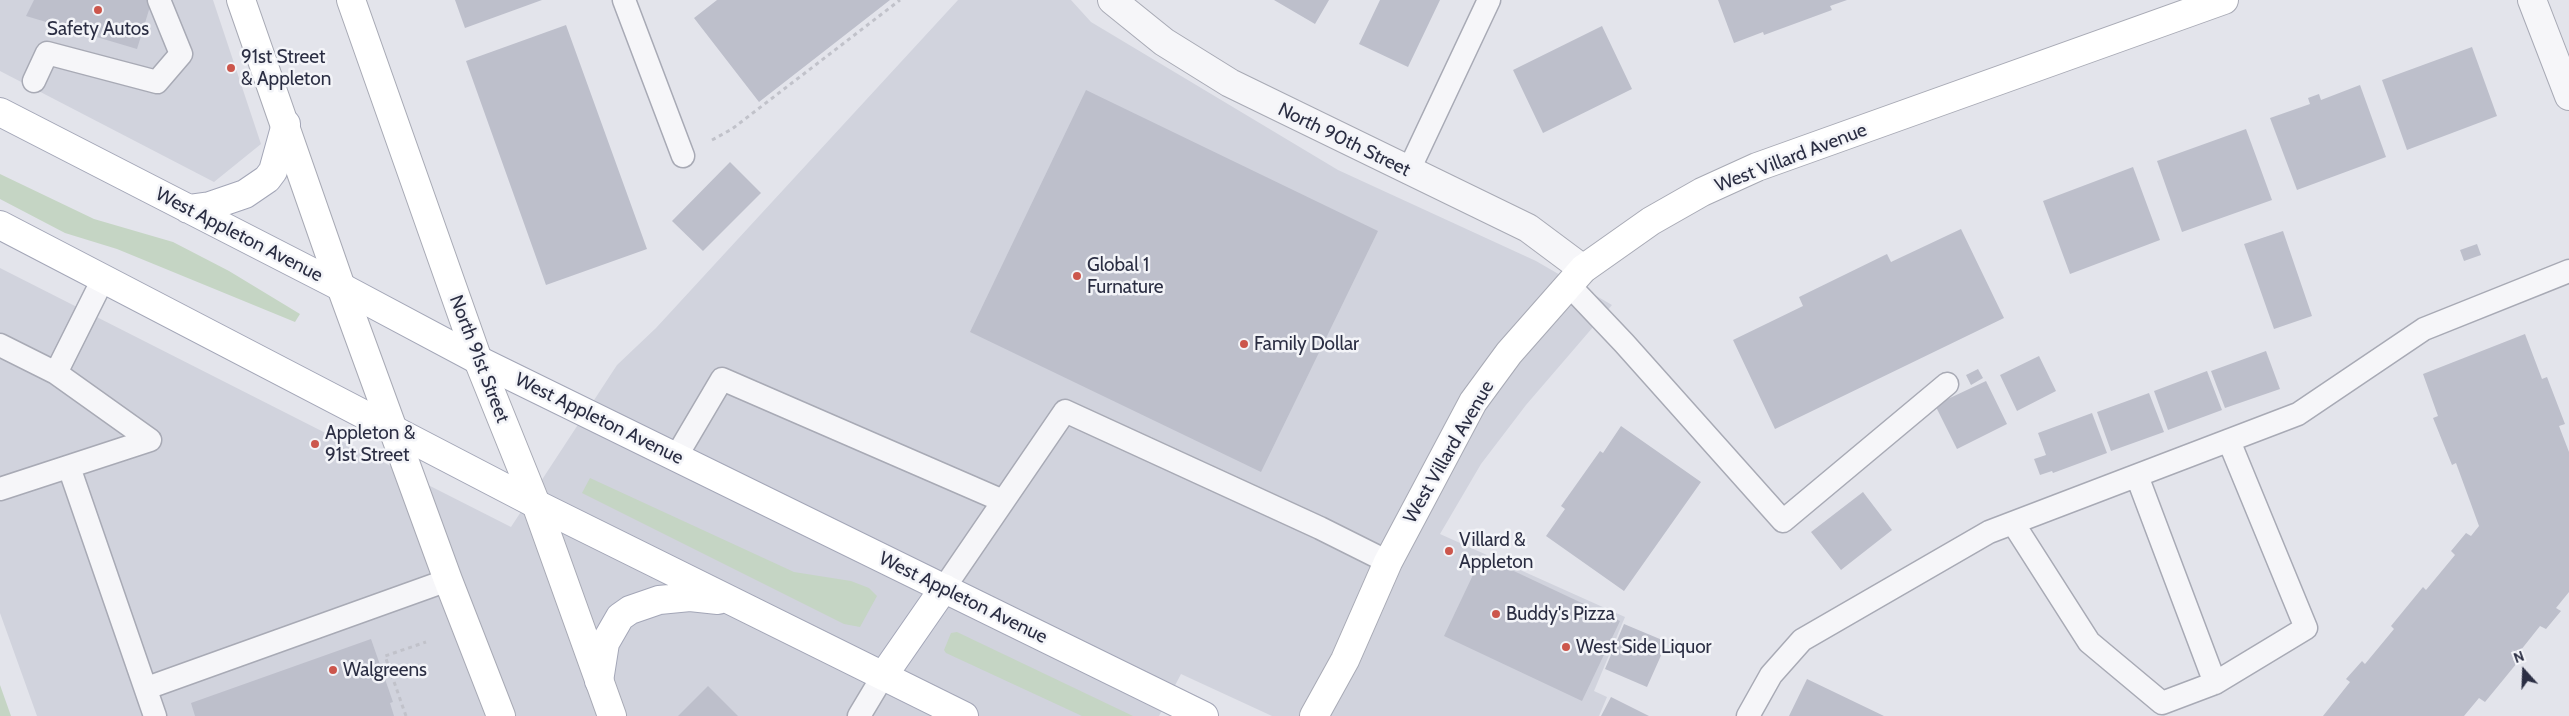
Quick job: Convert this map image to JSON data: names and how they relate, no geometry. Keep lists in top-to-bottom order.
{
  "streets": {
    "main road": ["West Villard Avenue", "West Appleton Avenue", "North 91st Street"],
    "street": ["North 90th Street"]
  },
  "crossings": [
    ["North 90th Street", "West Villard Avenue"],
    ["West Appleton Avenue", "North 91st Street"]
  ],
  "places": [
    "Safety Autos",
    "91st Street & Appleton",
    "Global 1 Furnature",
    "Family Dollar",
    "Appleton & 91st Street",
    "Villard & Appleton",
    "Buddy's Pizza",
    "West Side Liquor",
    "Walgreens"
  ],
  "north": "top"
}
